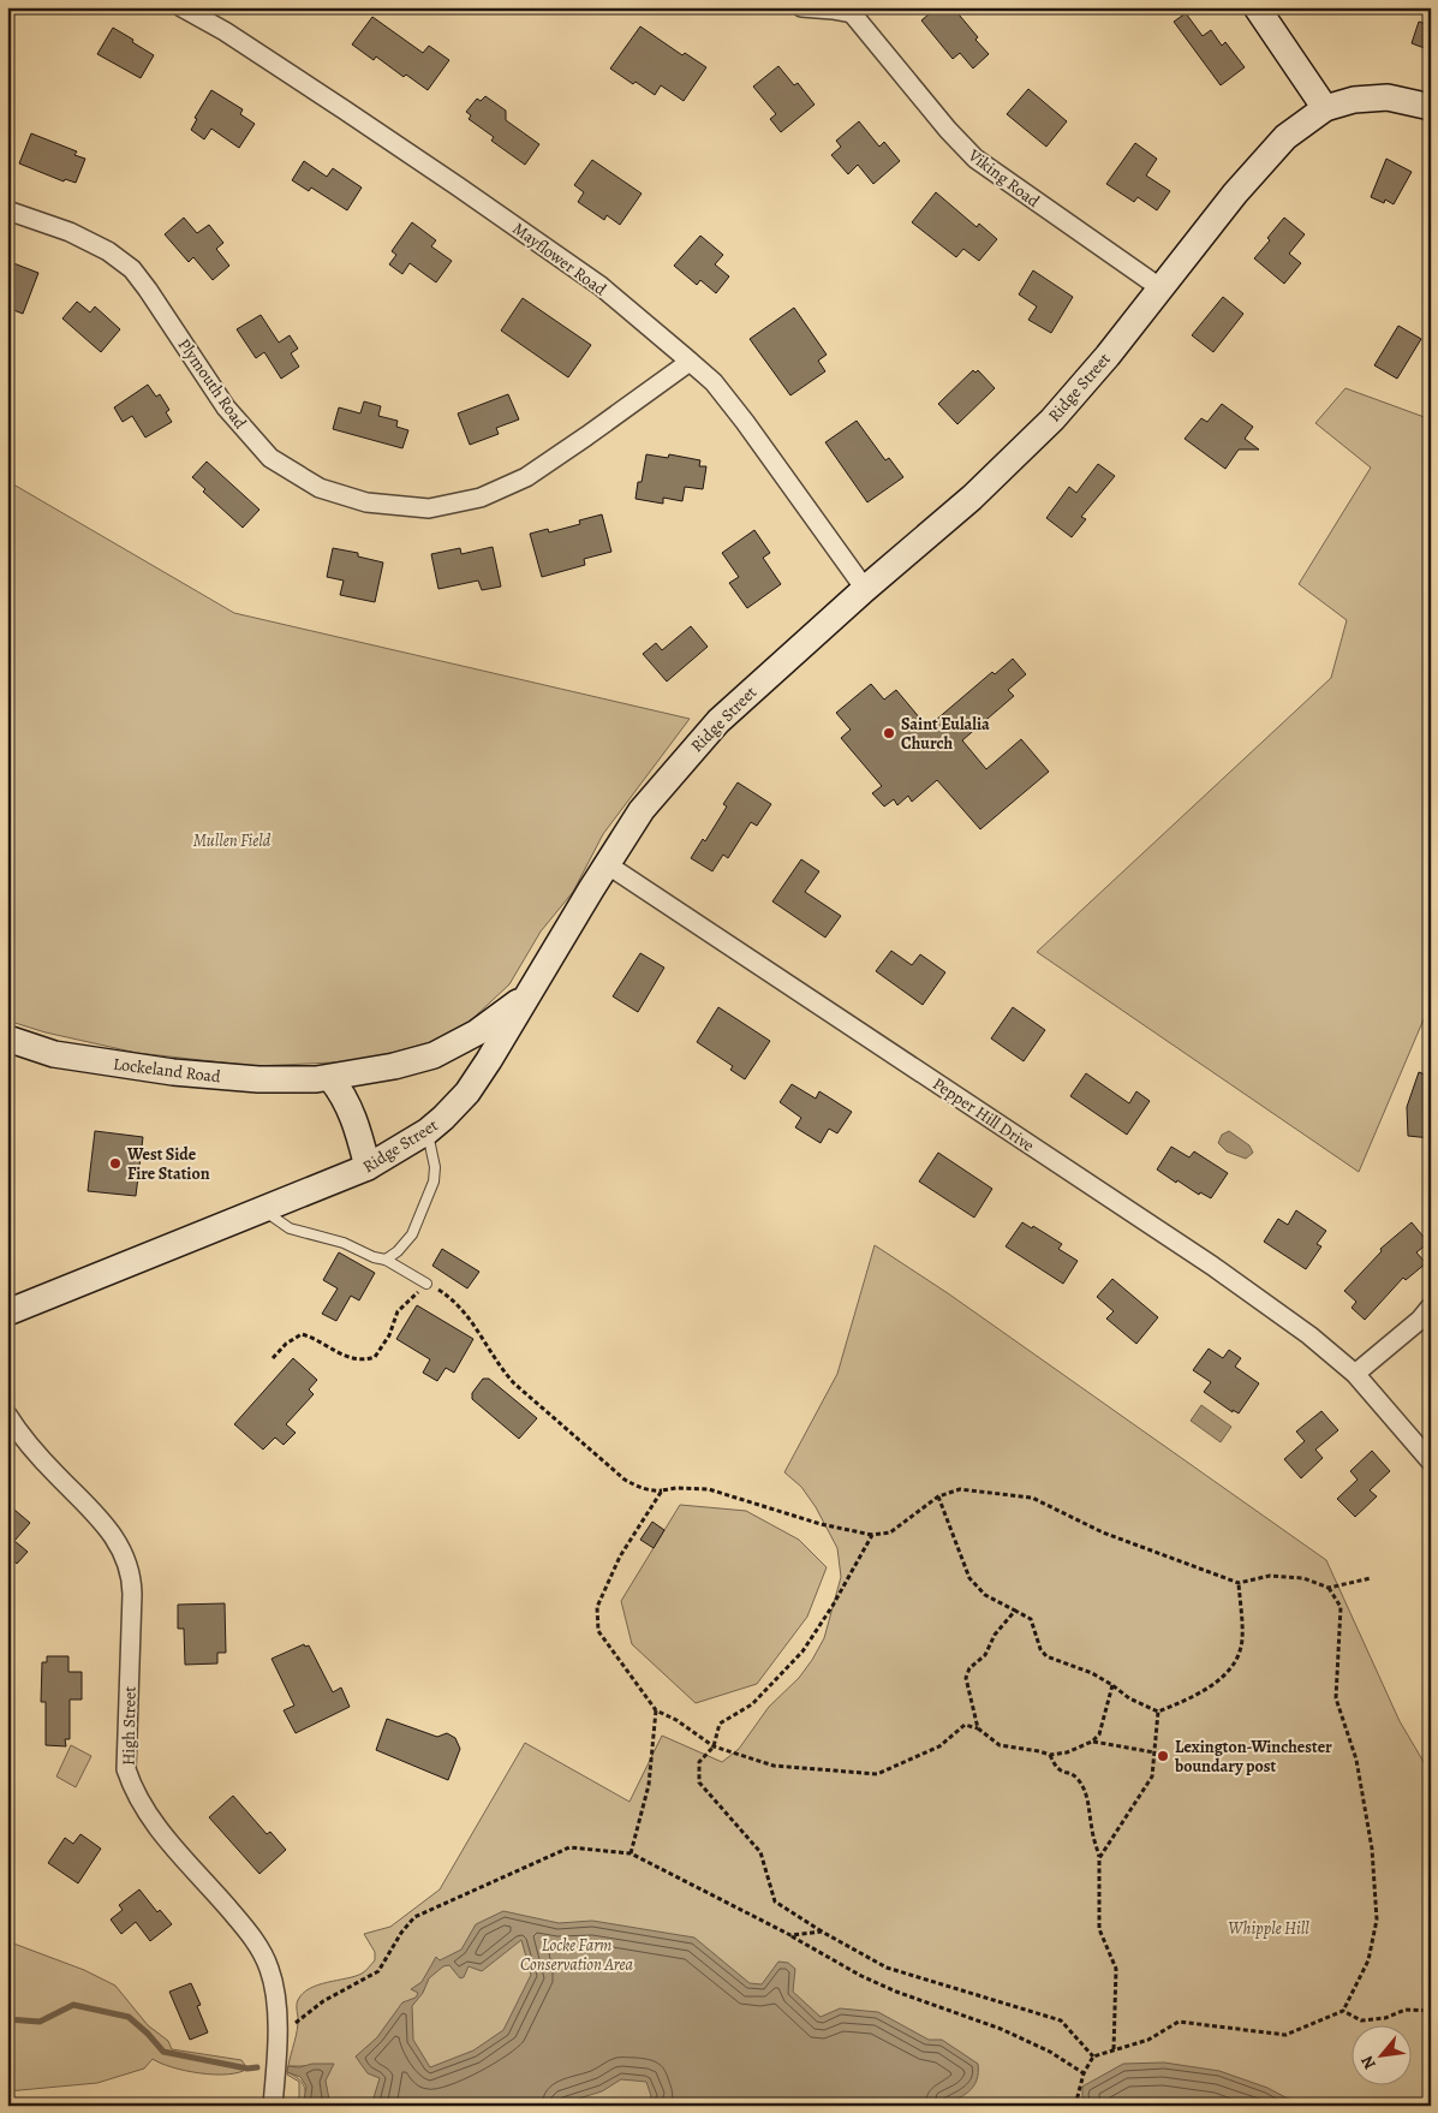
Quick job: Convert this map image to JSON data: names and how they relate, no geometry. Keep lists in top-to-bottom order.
{
  "streets": {
    "main road": ["Ridge Street", "Lockeland Road"],
    "street": [
      "Viking Road",
      "Mayflower Road",
      "Plymouth Road",
      "Pepper Hill Drive",
      "High Street"
    ]
  },
  "crossings": [
    ["Viking Road", "Ridge Street"],
    ["Mayflower Road", "Plymouth Road"],
    ["Mayflower Road", "Ridge Street"],
    ["Ridge Street", "Lockeland Road"],
    ["Ridge Street", "Pepper Hill Drive"]
  ],
  "parks": ["Mullen Field", "Whipple Hill", "Locke Farm Conservation Area"],
  "places": ["Saint Eulalia Church", "West Side Fire Station", "Lexington-Winchester boundary post"],
  "north": "bottom left"
}
